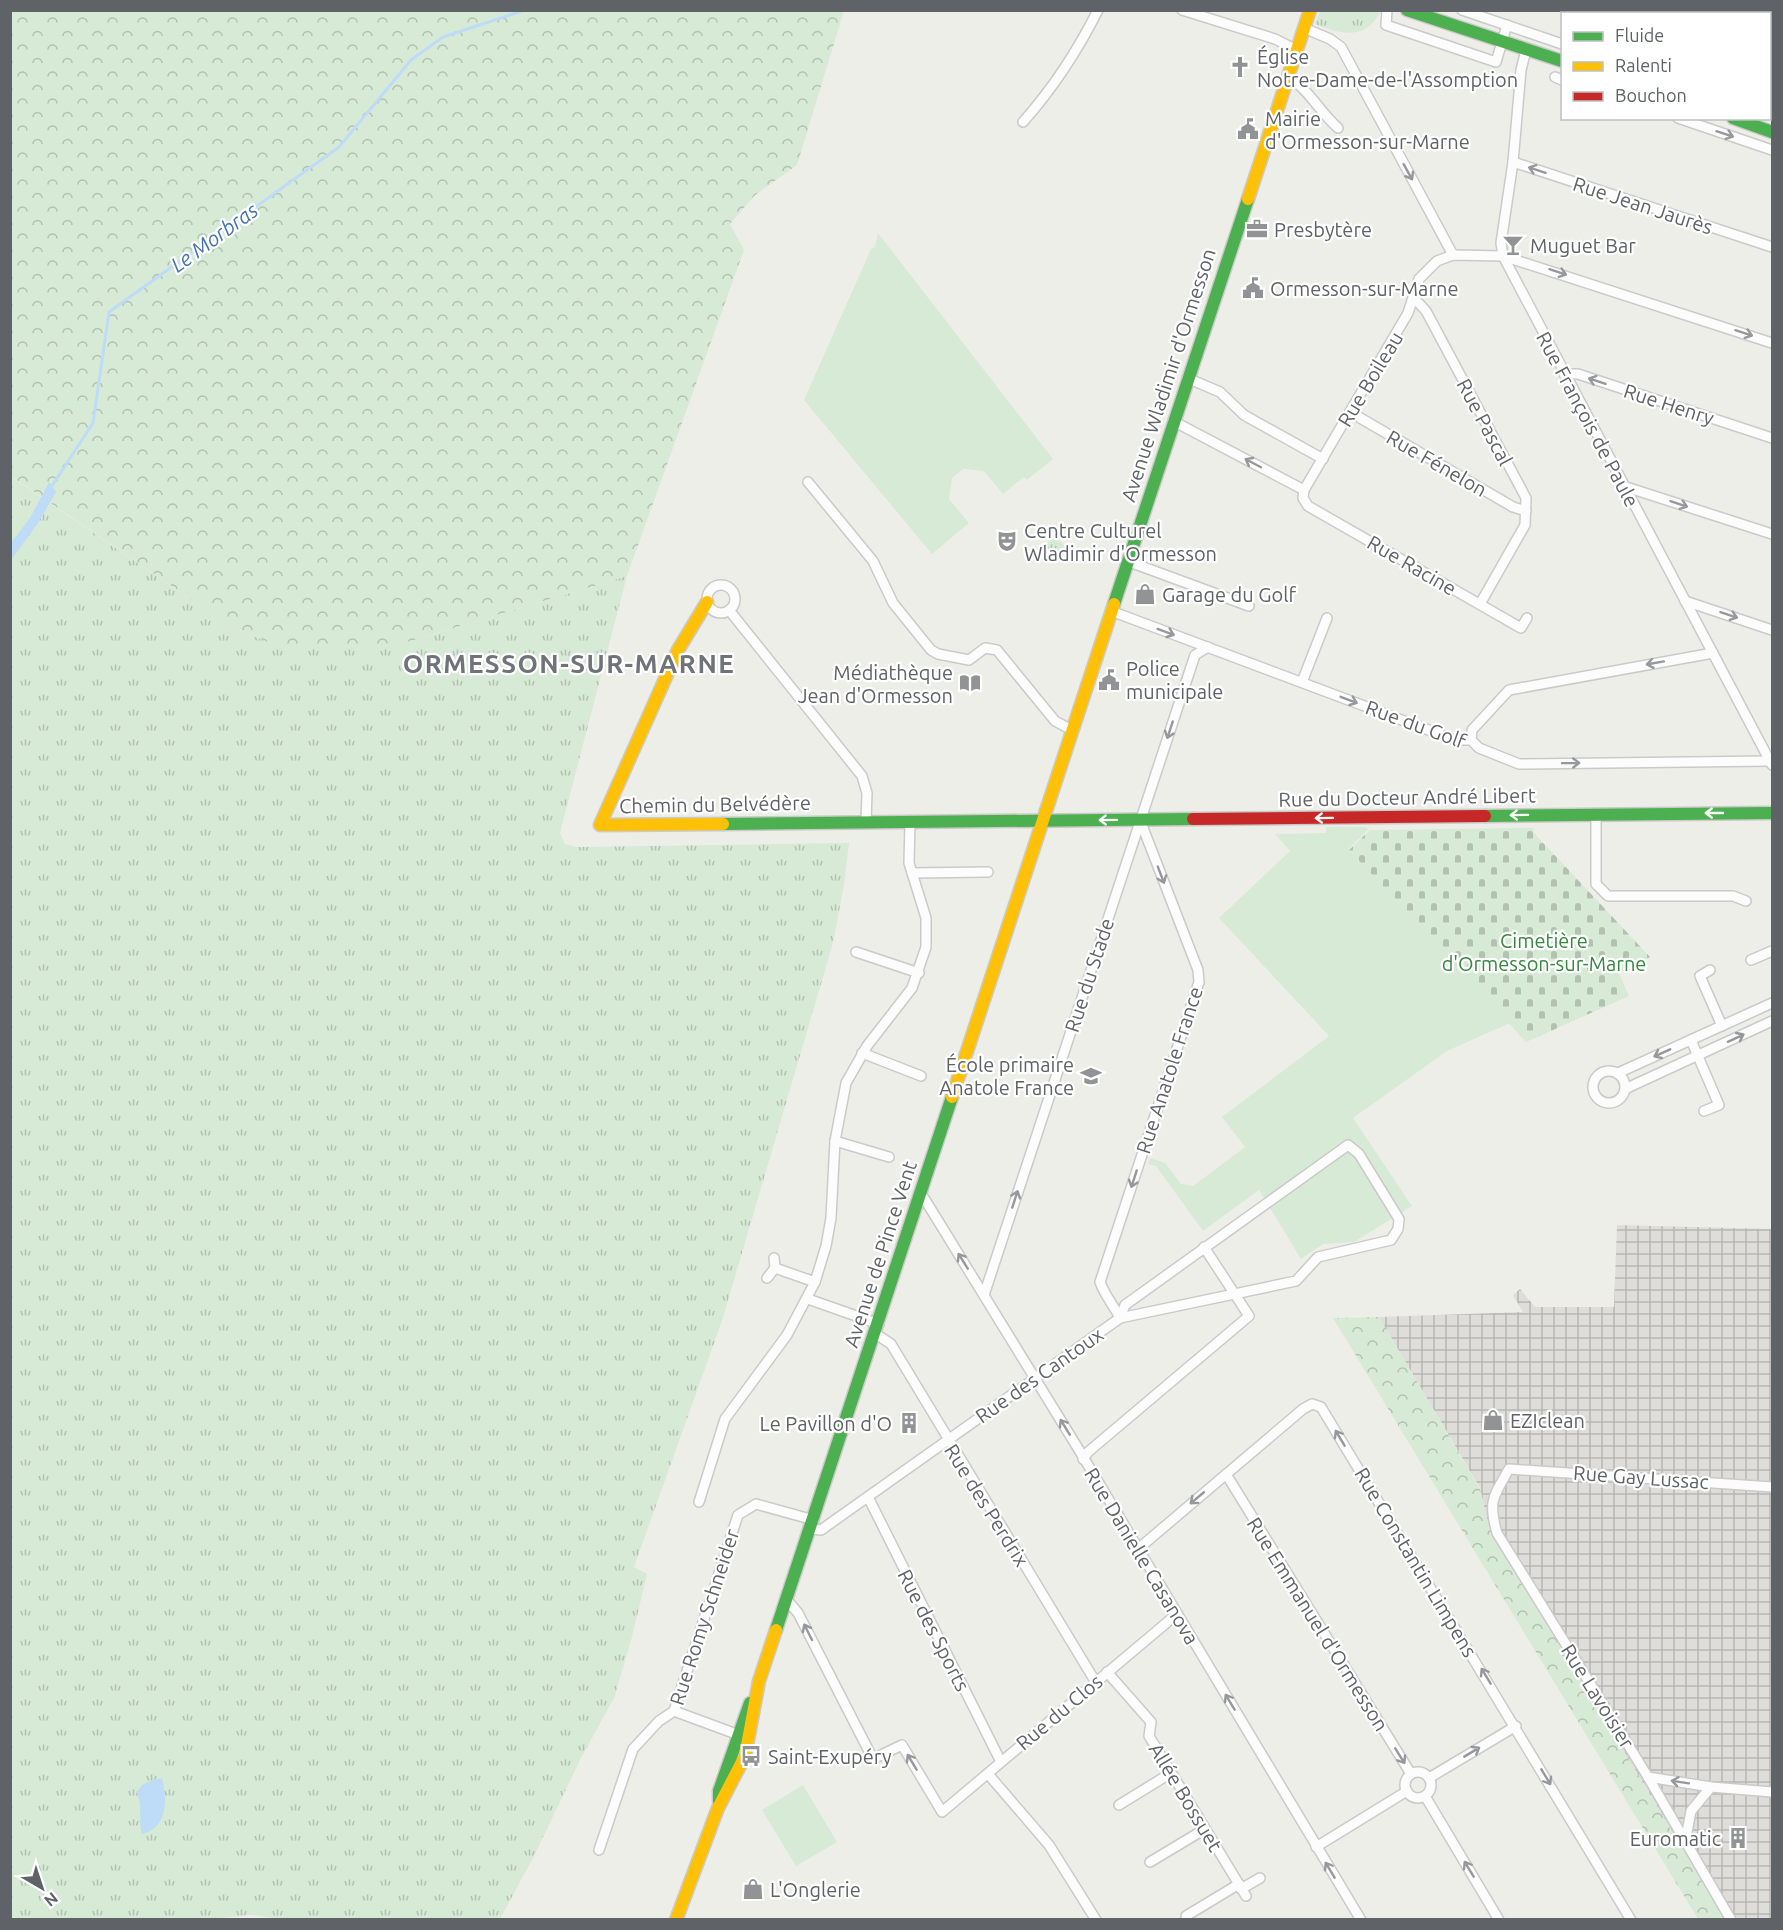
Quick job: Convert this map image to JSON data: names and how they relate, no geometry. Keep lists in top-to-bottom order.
{
  "streets": {
    "main road": [
      "Avenue Wladimir d'Ormesson",
      "Rue du Docteur André Libert",
      "Chemin du Belvédère",
      "Avenue de Pince Vent"
    ],
    "street": [
      "Rue Jean Jaurès",
      "Rue Boileau",
      "Rue Henry",
      "Rue François de Paule",
      "Rue Pascal",
      "Rue Fénelon",
      "Rue Racine",
      "Rue du Golf",
      "Rue du Stade",
      "Rue Anatole France",
      "Rue des Cantoux",
      "Rue Gay Lussac",
      "Rue des Perdrix",
      "Rue Danielle Casanova",
      "Rue Constantin Limpens",
      "Rue Romy Schneider",
      "Rue Emmanuel d'Ormesson",
      "Rue des Sports",
      "Rue Lavoisier",
      "Rue du Clos",
      "Allée Bossuet"
    ]
  },
  "crossings": [
    ["Rue Jean Jaurès", "Rue François de Paule"],
    ["Avenue Wladimir d'Ormesson", "Rue Racine"],
    ["Avenue Wladimir d'Ormesson", "Rue du Golf"],
    ["Avenue Wladimir d'Ormesson", "Rue du Docteur André Libert"],
    ["Avenue Wladimir d'Ormesson", "Chemin du Belvédère"],
    ["Avenue Wladimir d'Ormesson", "Avenue de Pince Vent"],
    ["Rue Boileau", "Rue Pascal"],
    ["Rue Boileau", "Rue Fénelon"],
    ["Rue Henry", "Rue François de Paule"],
    ["Rue François de Paule", "Rue du Golf"],
    ["Rue Pascal", "Rue Fénelon"],
    ["Rue du Docteur André Libert", "Chemin du Belvédère"],
    ["Rue du Docteur André Libert", "Rue du Stade"],
    ["Rue du Docteur André Libert", "Rue Anatole France"],
    ["Rue du Docteur André Libert", "Avenue de Pince Vent"],
    ["Chemin du Belvédère", "Avenue de Pince Vent"],
    ["Rue du Stade", "Rue Anatole France"],
    ["Rue du Stade", "Rue Danielle Casanova"],
    ["Rue Anatole France", "Rue des Cantoux"],
    ["Avenue de Pince Vent", "Rue des Cantoux"],
    ["Avenue de Pince Vent", "Rue des Perdrix"],
    ["Avenue de Pince Vent", "Rue Danielle Casanova"],
    ["Avenue de Pince Vent", "Rue Romy Schneider"],
    ["Avenue de Pince Vent", "Rue du Clos"],
    ["Rue des Cantoux", "Rue des Perdrix"],
    ["Rue des Cantoux", "Rue Danielle Casanova"],
    ["Rue des Cantoux", "Rue Romy Schneider"],
    ["Rue des Cantoux", "Rue des Sports"],
    ["Rue Gay Lussac", "Rue Lavoisier"],
    ["Rue des Perdrix", "Rue du Clos"],
    ["Rue Danielle Casanova", "Rue Constantin Limpens"],
    ["Rue Danielle Casanova", "Rue du Clos"],
    ["Rue Constantin Limpens", "Rue Emmanuel d'Ormesson"],
    ["Rue des Sports", "Rue du Clos"],
    ["Rue du Clos", "Allée Bossuet"]
  ],
  "one_way": [
    "Rue Jean Jaurès",
    "Rue Henry",
    "Rue du Golf",
    "Rue du Docteur André Libert",
    "Rue Anatole France",
    "Rue Danielle Casanova",
    "Rue Emmanuel d'Ormesson"
  ],
  "districts": ["ORMESSON-SUR-MARNE"],
  "water": ["Le Morbras"],
  "parks": ["Cimetière d'Ormesson-sur-Marne"],
  "places": {
    "church": ["Église Notre-Dame-de-l'Assomption"],
    "public building": ["Mairie d'Ormesson-sur-Marne", "Ormesson-sur-Marne", "Police municipale"],
    "office": ["Presbytère"],
    "bar": ["Muguet Bar"],
    "theatre": ["Centre Culturel Wladimir d'Ormesson"],
    "shop": ["Garage du Golf", "EZIclean", "L'Onglerie"],
    "library": ["Médiathèque Jean d'Ormesson"],
    "school or university": ["École primaire Anatole France"],
    "building": ["Le Pavillon d'O", "Euromatic"],
    "bus stop": ["Saint-Exupéry"]
  },
  "legend": ["Fluide", "Ralenti", "Bouchon"],
  "north": "bottom right"
}
